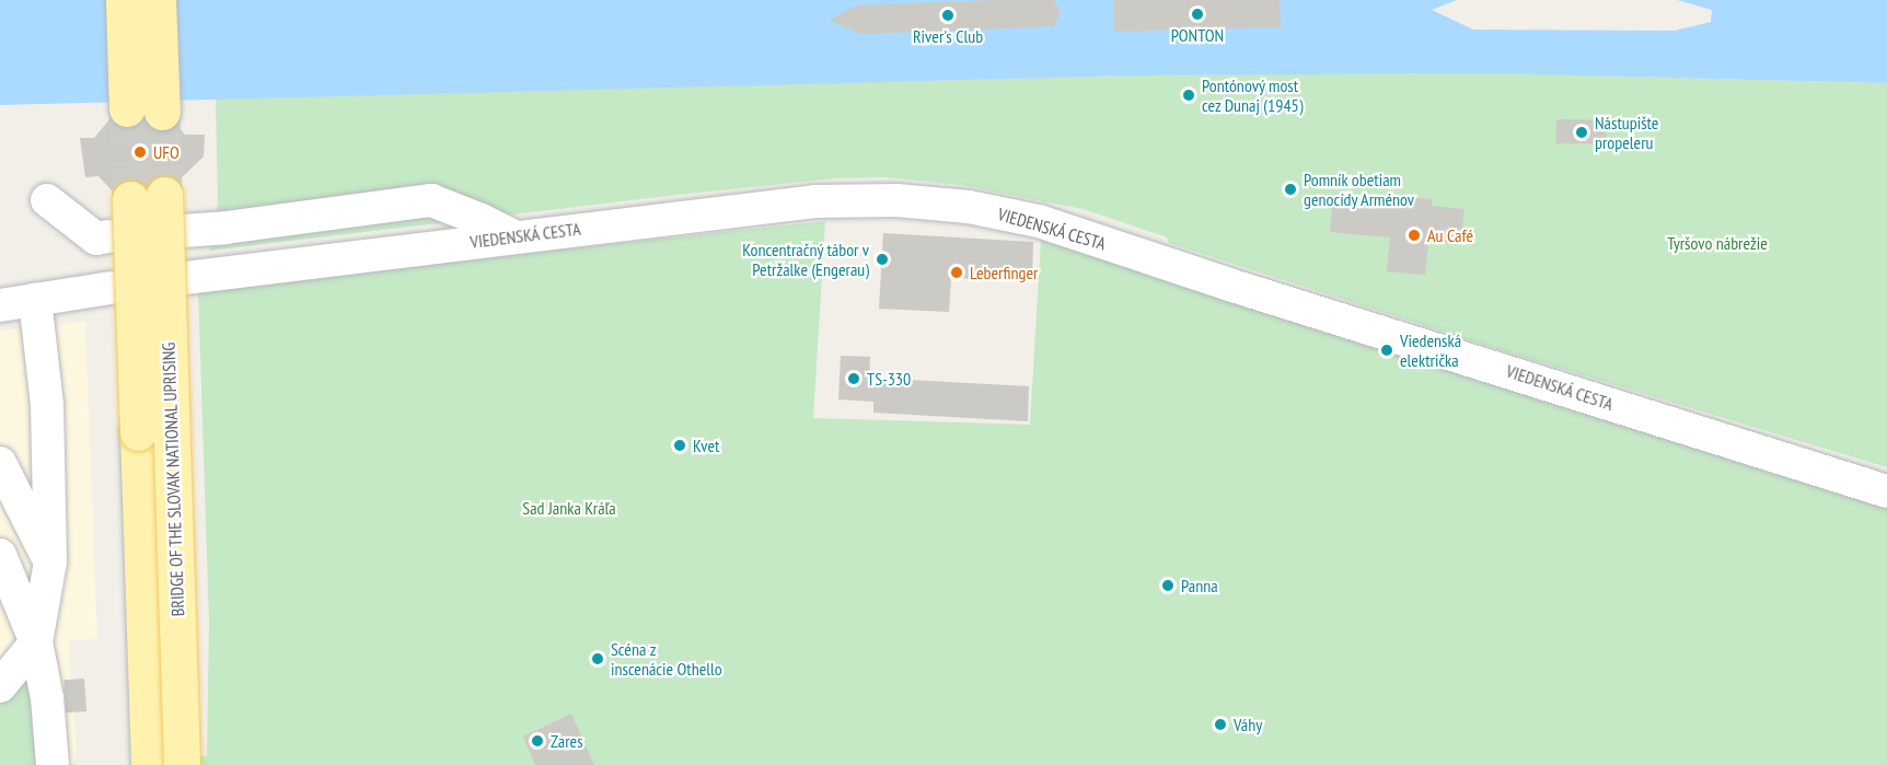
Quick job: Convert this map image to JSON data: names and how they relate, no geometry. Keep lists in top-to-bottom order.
{
  "streets": {
    "main road": ["BRIDGE OF THE SLOVAK NATIONAL UPRISING"],
    "street": ["VIEDENSKÁ CESTA"]
  },
  "parks": ["Tyršovo nábrežie", "Sad Janka Kráľa"],
  "places": [
    "PONTON",
    "River's Club",
    "Pontónový most cez Dunaj (1945)",
    "Nástupište propeleru",
    "UFO",
    "Pomník obetiam genocídy Arménov",
    "Au Café",
    "Koncentračný tábor v Petržalke (Engerau)",
    "Leberfinger",
    "Viedenská električka",
    "TS-330",
    "Kvet",
    "Panna",
    "Scéna z inscenácie Othello",
    "Váhy",
    "Zares"
  ]
}
